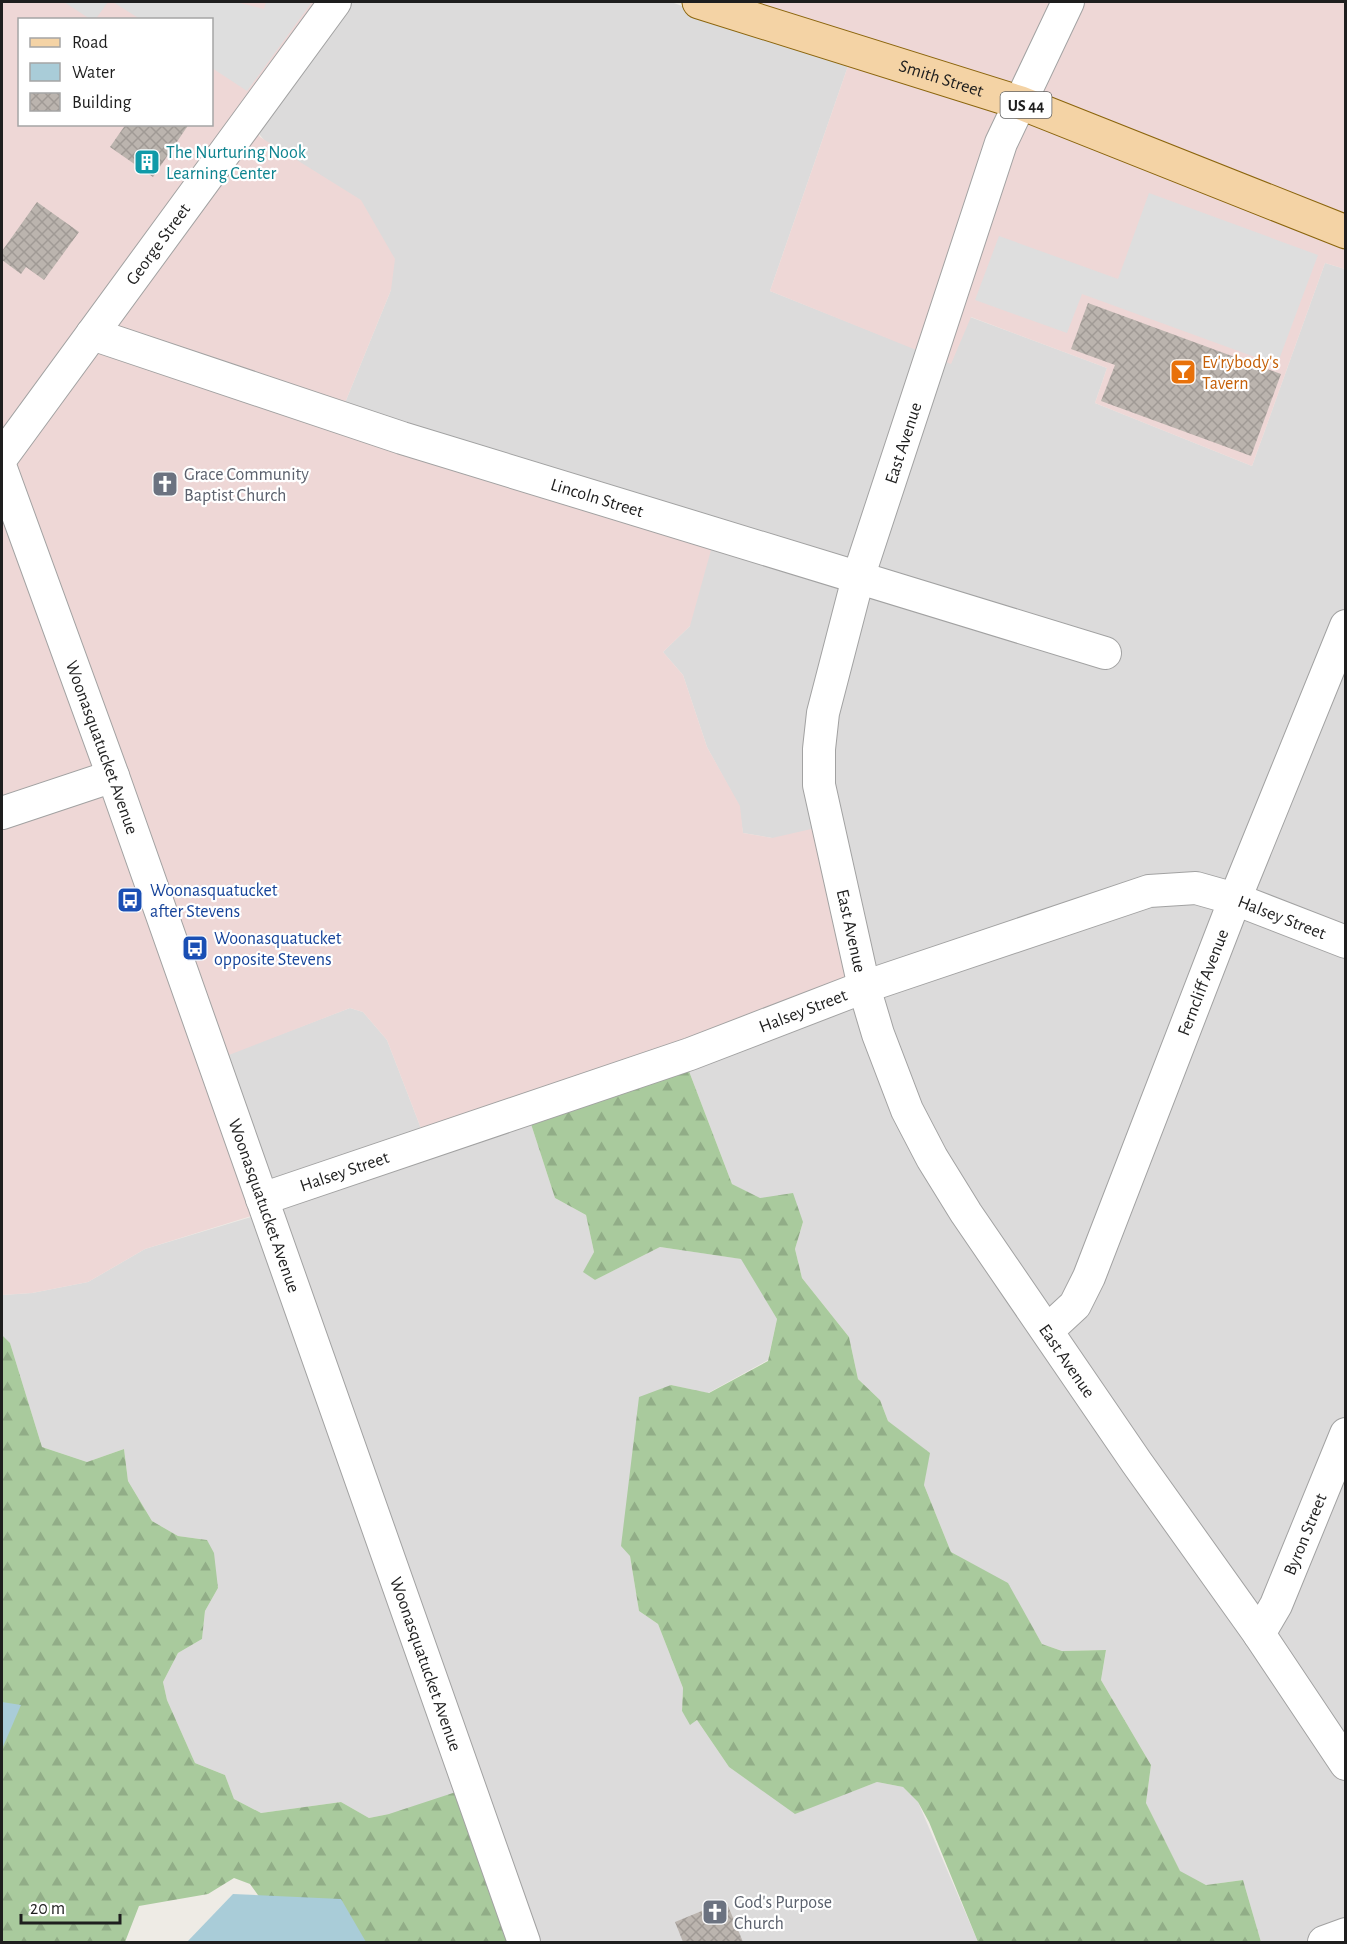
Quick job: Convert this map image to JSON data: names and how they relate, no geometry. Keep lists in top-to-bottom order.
{
  "streets": {
    "main road": ["Smith Street", "US 44"],
    "street": [
      "George Street",
      "East Avenue",
      "Lincoln Street",
      "Woonasquatucket Avenue",
      "Halsey Street",
      "Ferncliff Avenue",
      "Byron Street"
    ]
  },
  "crossings": [
    ["Smith Street", "East Avenue"],
    ["George Street", "Lincoln Street"],
    ["East Avenue", "Lincoln Street"],
    ["East Avenue", "Halsey Street"],
    ["East Avenue", "Ferncliff Avenue"],
    ["East Avenue", "Byron Street"],
    ["Woonasquatucket Avenue", "Halsey Street"],
    ["Halsey Street", "Ferncliff Avenue"]
  ],
  "places": {
    "building": ["The Nurturing Nook Learning Center"],
    "bar": ["Ev'rybody's Tavern"],
    "church": ["Grace Community Baptist Church", "God's Purpose Church"],
    "bus stop": ["Woonasquatucket after Stevens", "Woonasquatucket opposite Stevens"]
  },
  "legend": ["Road", "Water", "Building"],
  "scale_bar": "20 m"
}
